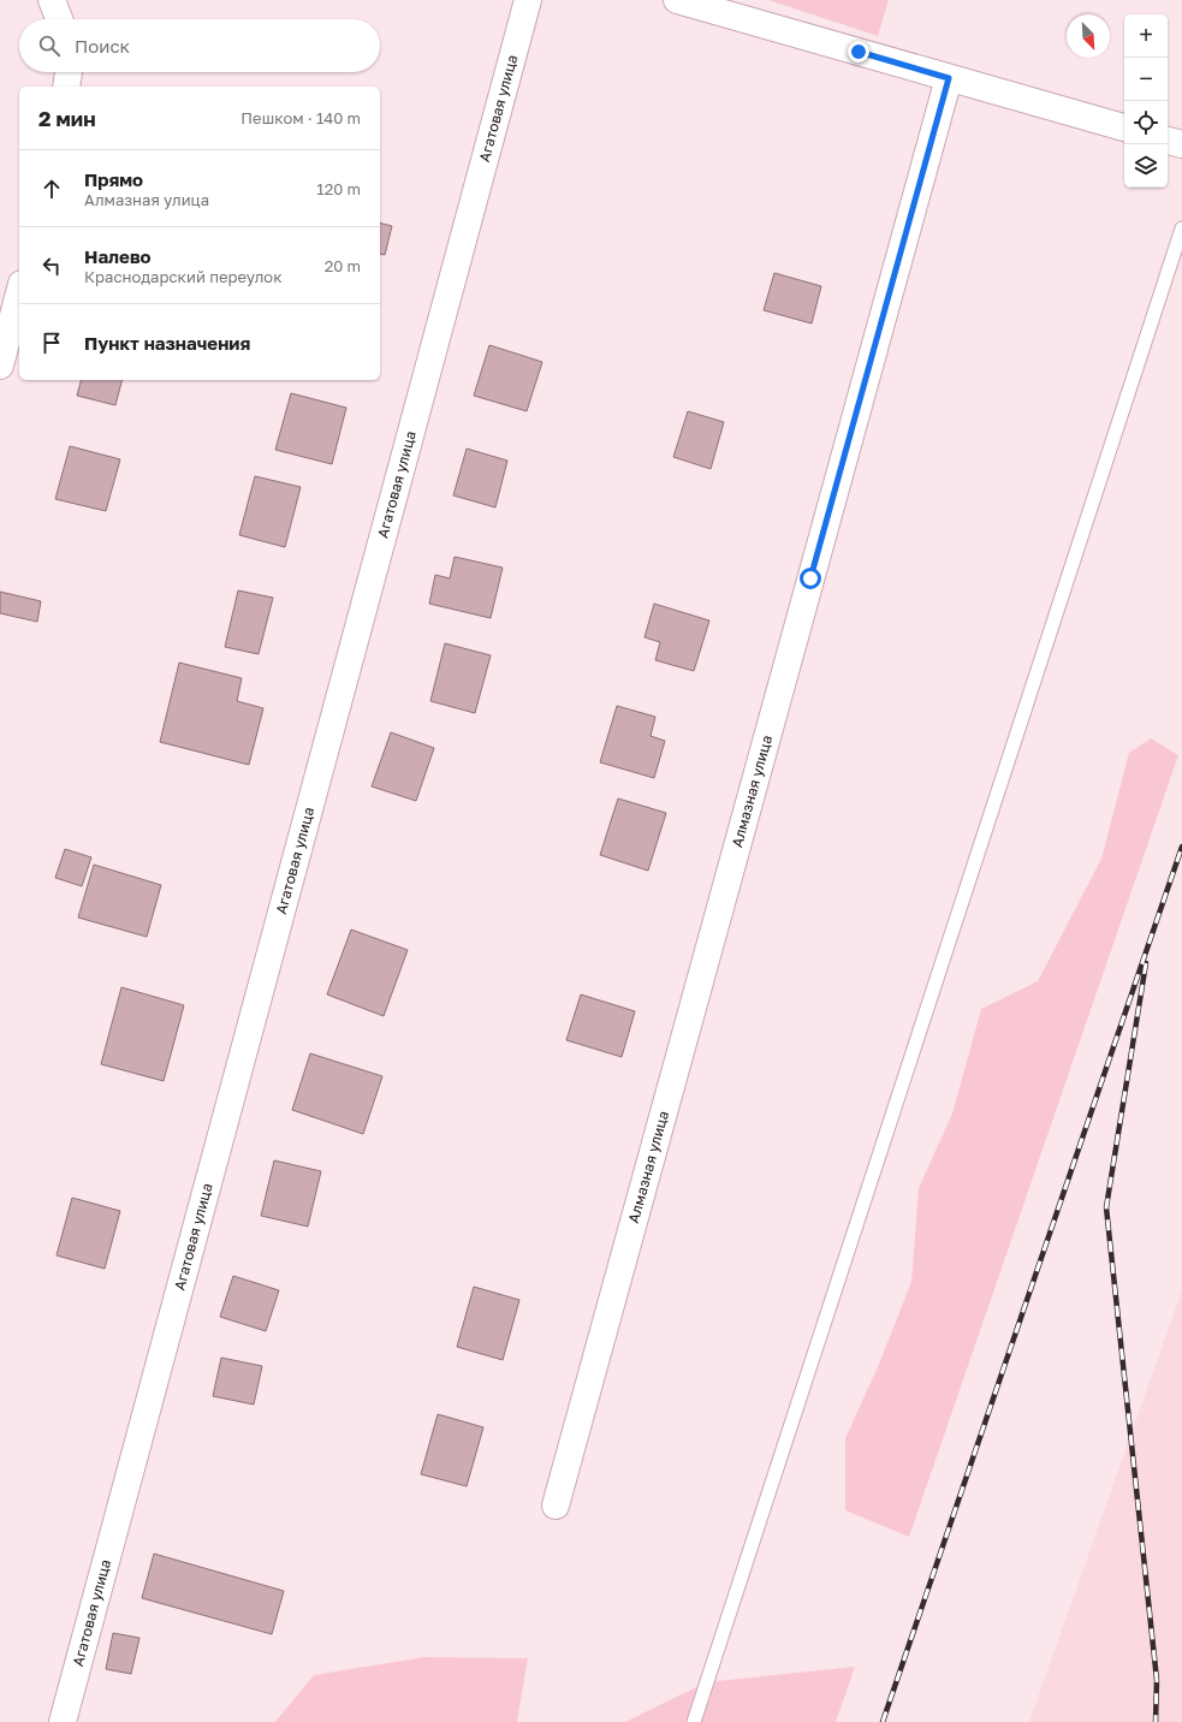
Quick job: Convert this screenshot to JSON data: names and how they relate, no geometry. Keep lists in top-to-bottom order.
{
  "streets": {
    "street": ["Агатовая улица", "Алмазная улица"]
  },
  "north": "bottom right",
  "page": {
    "map_buttons": ["+", "−"],
    "search": "Поиск",
    "heading": ["2 мин", "Пешком · 140 m"],
    "list": [
      ["Прямо", "Алмазная улица", "120 m"],
      ["Налево", "Краснодарский переулок", "20 m"],
      "Пункт назначения"
    ]
  }
}
